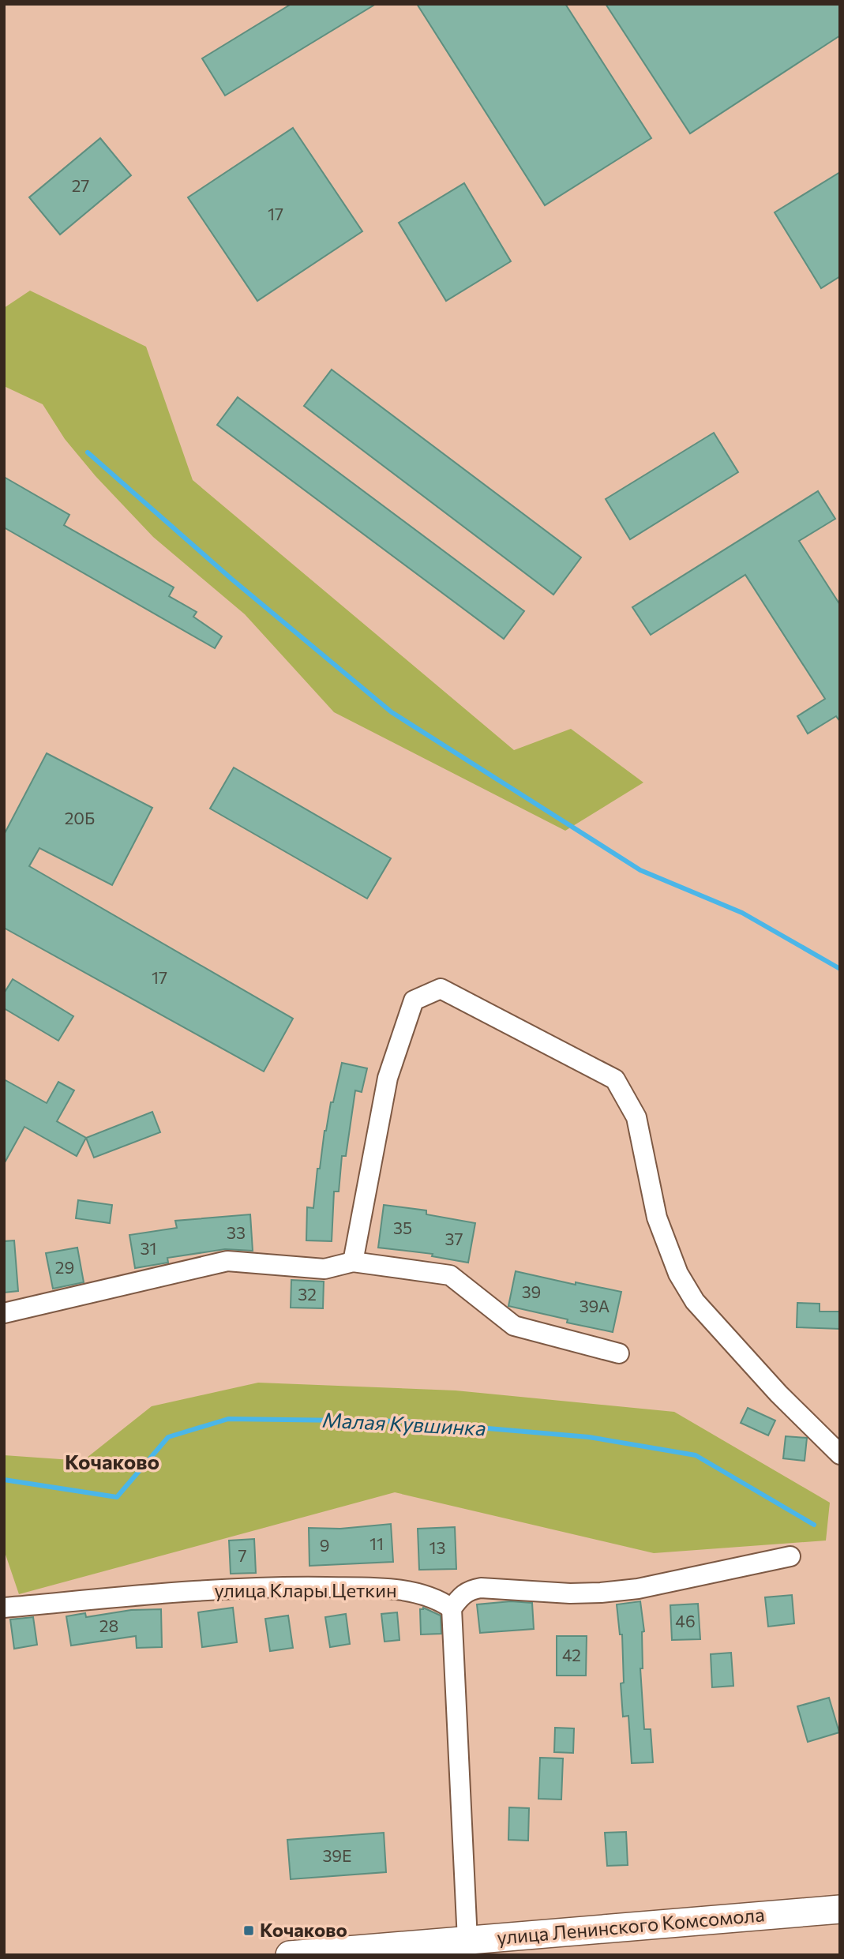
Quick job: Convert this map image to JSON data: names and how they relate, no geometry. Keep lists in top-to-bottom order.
{
  "streets": {
    "main road": ["улица Ленинского Комсомола"],
    "street": ["улица Клары Цеткин"]
  },
  "districts": ["Кочаково"],
  "water": ["Малая Кувшинка"],
  "places": {
    "transit": ["Кочаково"]
  },
  "house_numbers": [
    "27",
    "17",
    "20Б",
    "17",
    "35",
    "33",
    "37",
    "31",
    "29",
    "39",
    "32",
    "39А",
    "11",
    "9",
    "13",
    "7",
    "46",
    "28",
    "42",
    "39Е"
  ]
}
